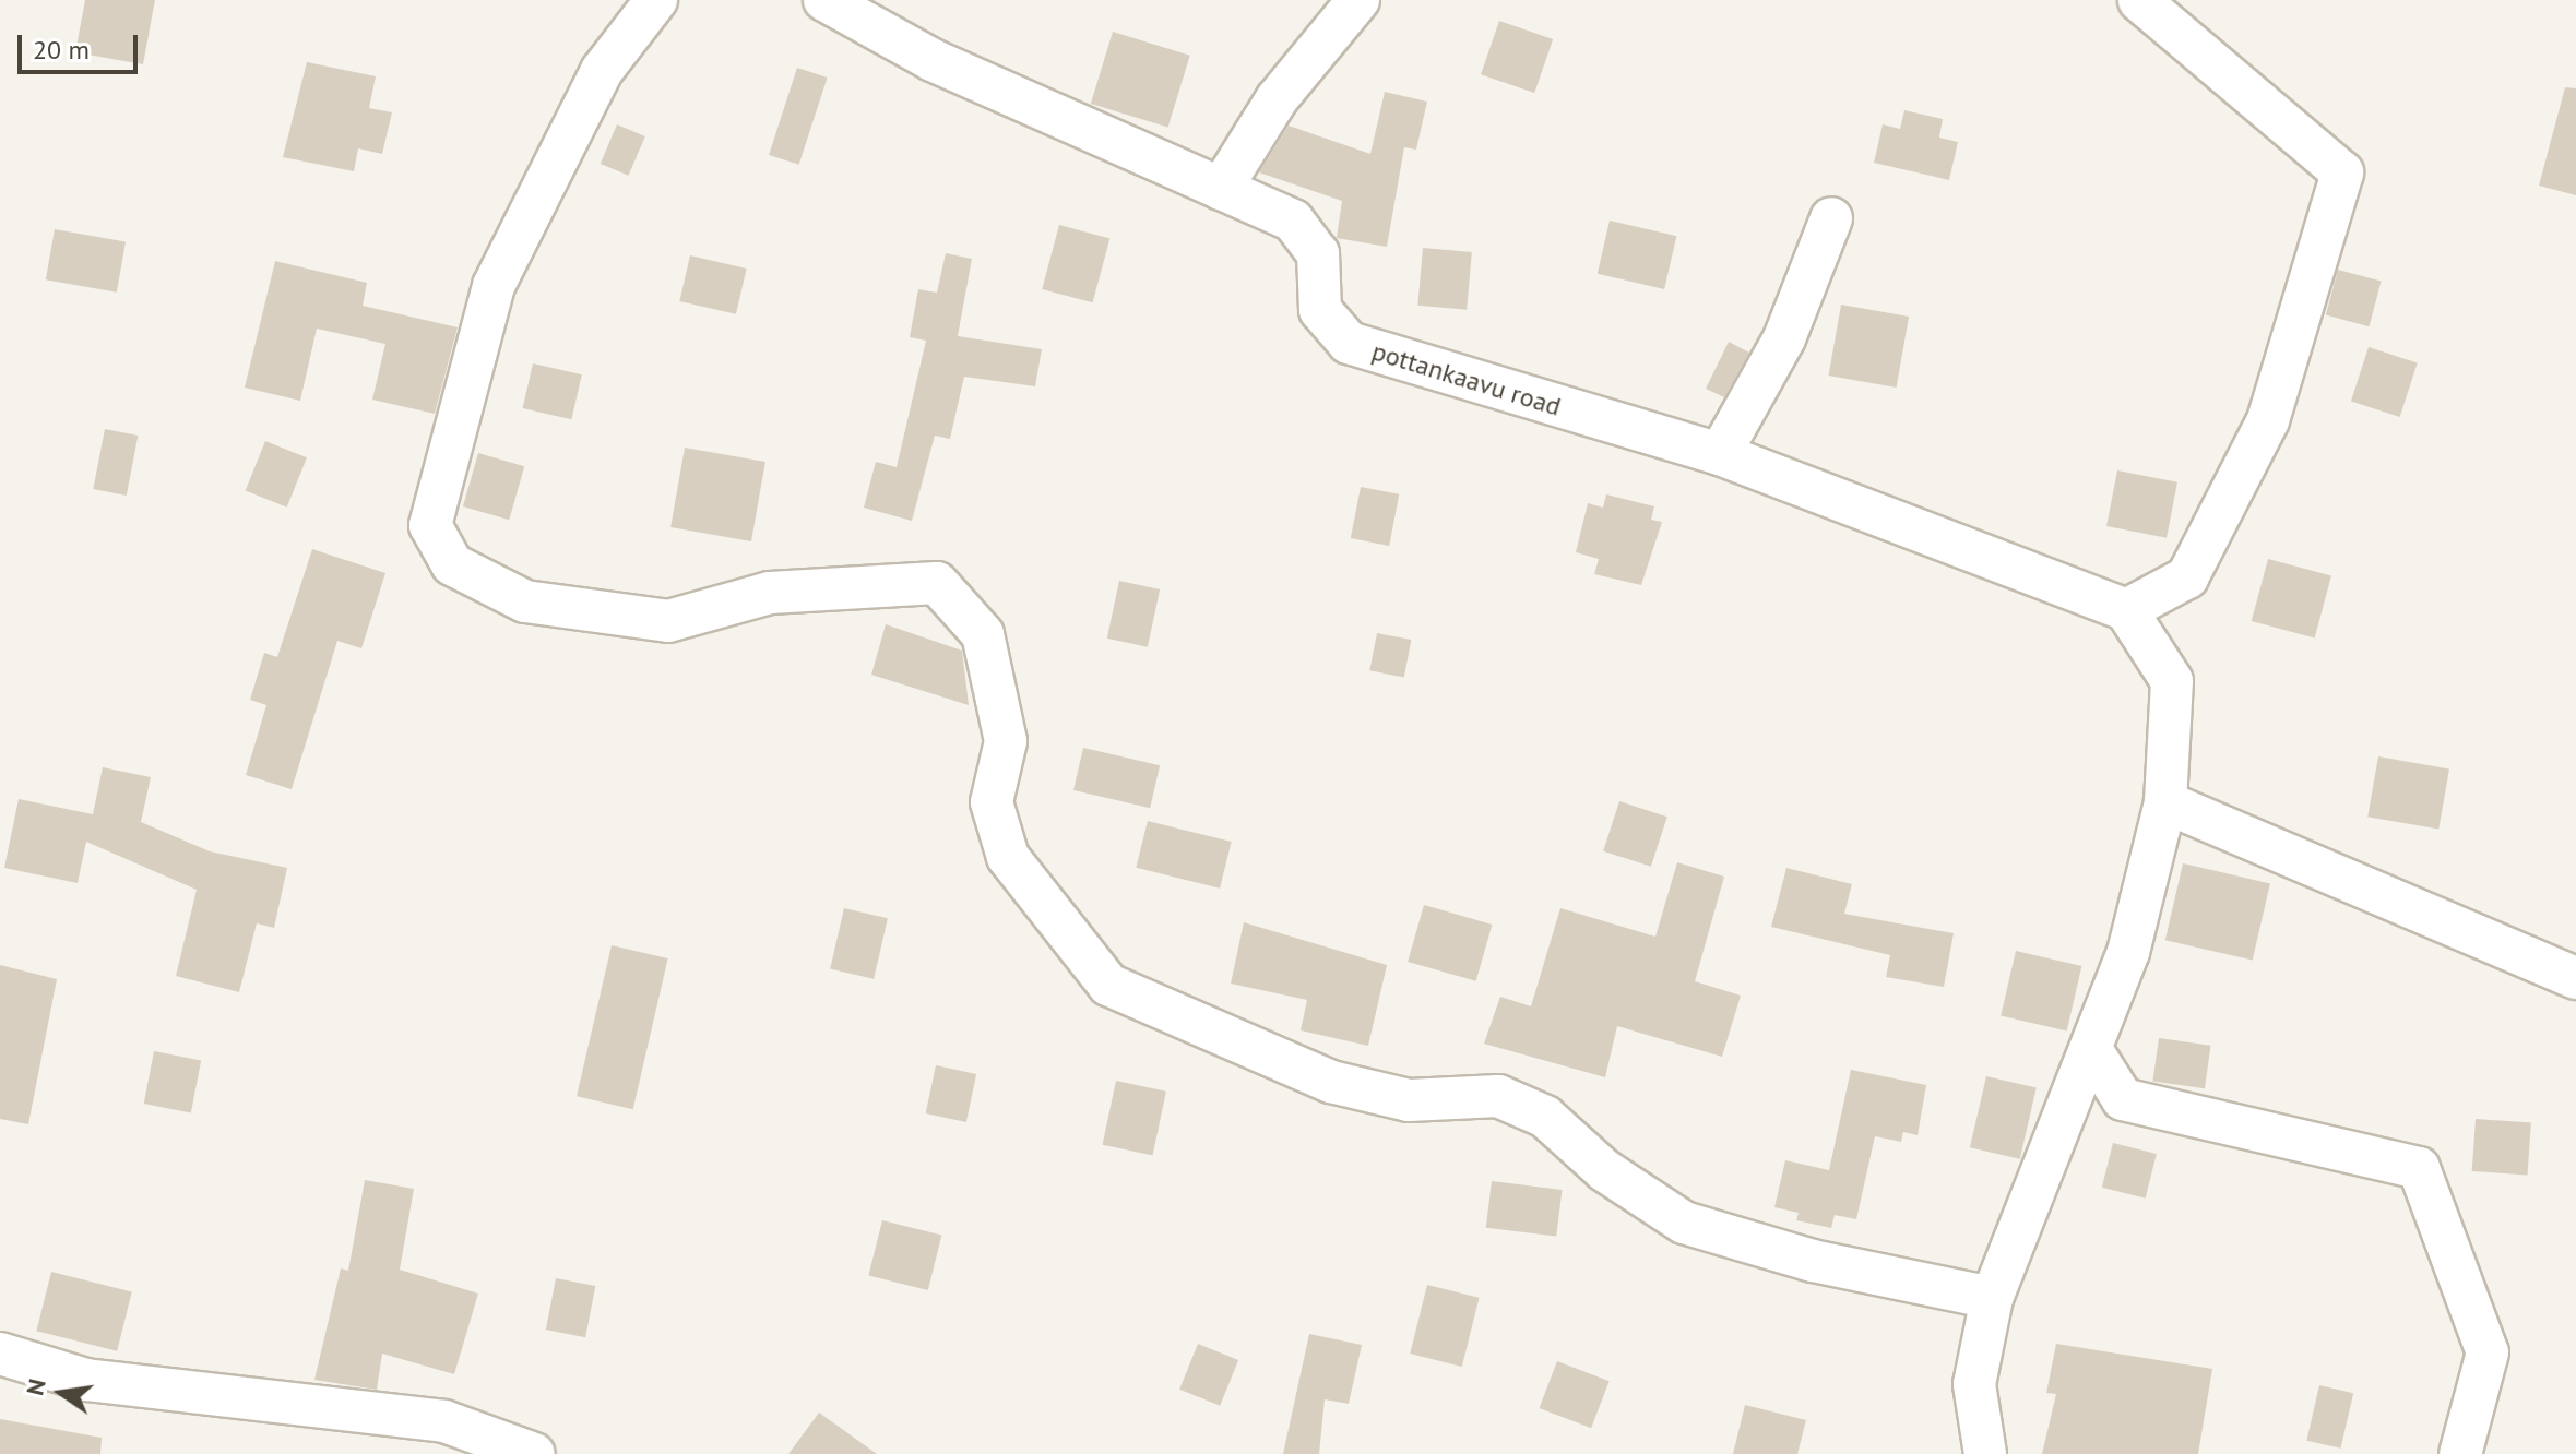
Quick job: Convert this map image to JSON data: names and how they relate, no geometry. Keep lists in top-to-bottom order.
{
  "streets": {
    "street": ["pottankaavu road"]
  },
  "scale_bar": "20 m",
  "north": "left"
}
